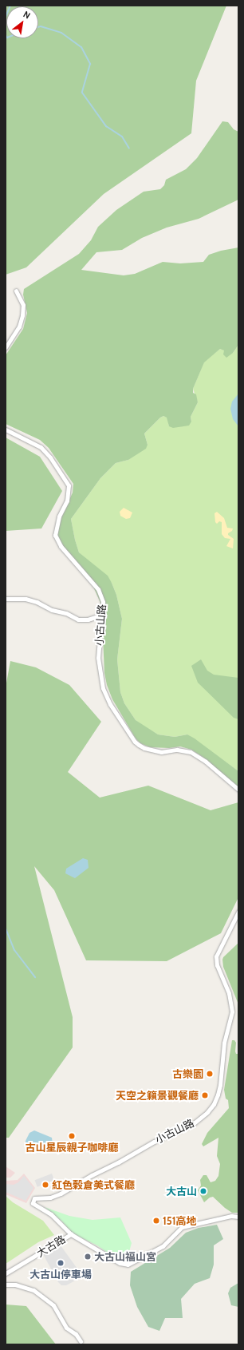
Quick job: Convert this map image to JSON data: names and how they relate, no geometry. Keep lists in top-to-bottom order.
{
  "streets": {
    "street": ["小古山路", "大古路"]
  },
  "crossings": [
    ["小古山路", "大古路"]
  ],
  "places": [
    "古樂園",
    "天空之籟景觀餐廳",
    "古山星辰親子咖啡廳",
    "紅色榖倉美式餐廳",
    "大古山",
    "151高地",
    "大古山福山宮",
    "大古山停車場"
  ],
  "north": "top right"
}
